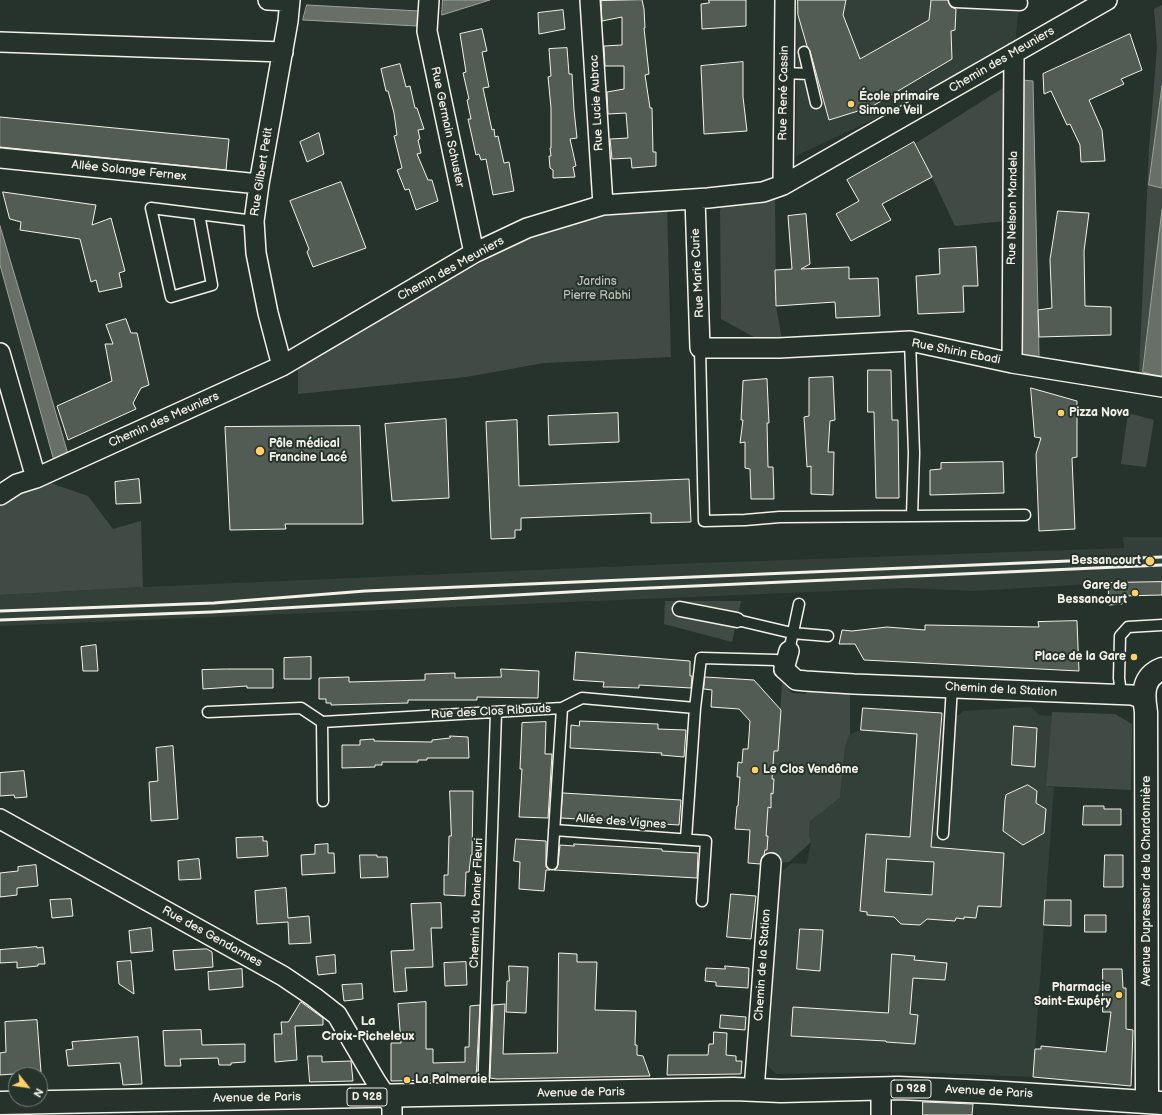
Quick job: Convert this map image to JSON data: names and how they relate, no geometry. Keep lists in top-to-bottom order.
{
  "streets": {
    "main road": ["Avenue Dupressoir de la Chardonnière", "D 928", "Avenue de Paris"],
    "street": [
      "Chemin des Meuniers",
      "Rue René Cassin",
      "Rue Lucie Aubrac",
      "Rue Germain Schuster",
      "Allée Solange Fernex",
      "Rue Gilbert Petit",
      "Rue Nelson Mandela",
      "Rue Marie Curie",
      "Rue Shirin Ebadi",
      "Chemin de la Station",
      "Rue des Gendarmes"
    ],
    "lane": ["Rue des Clos Ribauds", "Allée des Vignes", "Chemin du Panier Fleuri"]
  },
  "crossings": [
    ["Chemin des Meuniers", "Rue René Cassin"],
    ["Chemin des Meuniers", "Rue Lucie Aubrac"],
    ["Chemin des Meuniers", "Rue Germain Schuster"],
    ["Chemin des Meuniers", "Rue Gilbert Petit"],
    ["Chemin des Meuniers", "Rue Nelson Mandela"],
    ["Chemin des Meuniers", "Rue Marie Curie"],
    ["Allée Solange Fernex", "Rue Gilbert Petit"],
    ["Rue Nelson Mandela", "Rue Shirin Ebadi"],
    ["Rue Marie Curie", "Rue Shirin Ebadi"],
    ["Chemin de la Station", "Avenue Dupressoir de la Chardonnière"],
    ["Chemin de la Station", "Avenue de Paris"],
    ["Rue des Clos Ribauds", "Chemin du Panier Fleuri"],
    ["Avenue Dupressoir de la Chardonnière", "Avenue de Paris"],
    ["Chemin du Panier Fleuri", "Avenue de Paris"],
    ["Rue des Gendarmes", "Avenue de Paris"]
  ],
  "districts": ["La Croix-Picheleux"],
  "parks": ["Jardins Pierre Rabhi"],
  "places": [
    "École primaire Simone Veil",
    "Pizza Nova",
    "Pôle médical Francine Lacé",
    "Bessancourt",
    "Gare de Bessancourt",
    "Place de la Gare",
    "Le Clos Vendôme",
    "Pharmacie Saint-Exupéry",
    "La Palmeraie"
  ],
  "north": "bottom right"
}
